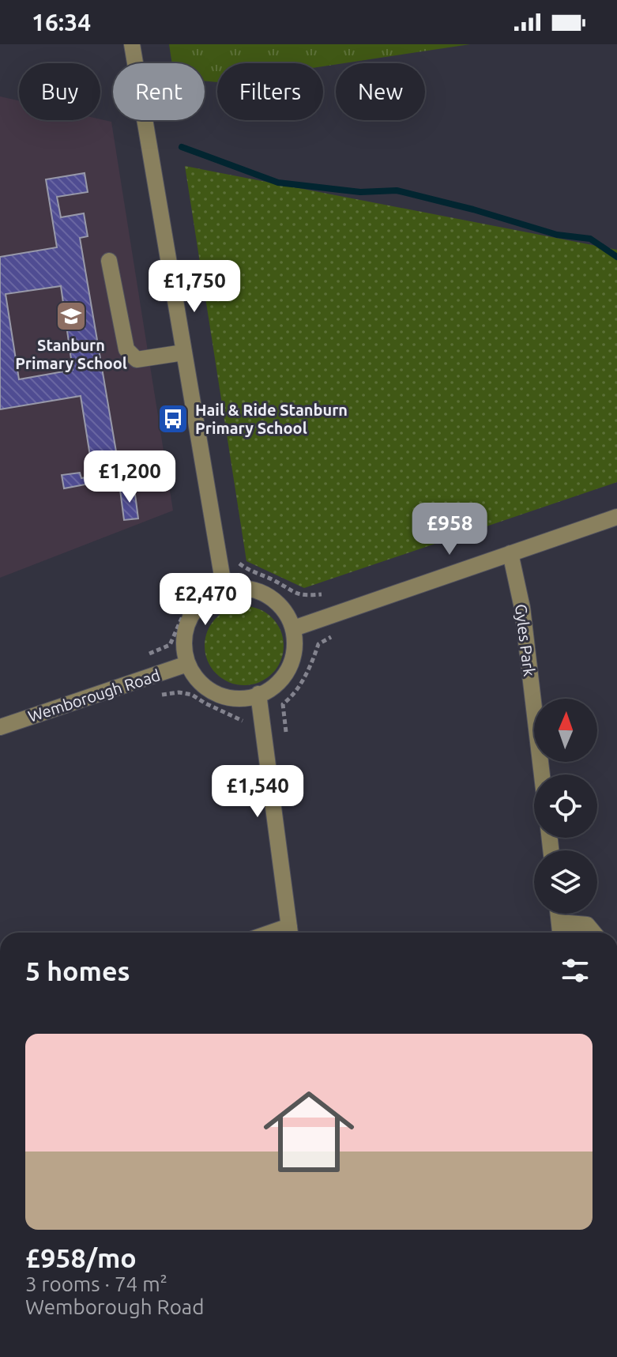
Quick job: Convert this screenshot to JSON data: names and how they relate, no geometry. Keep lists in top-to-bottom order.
{
  "streets": {
    "street": ["Gyles Park", "Wemborough Road"]
  },
  "places": {
    "school or university": ["Stanburn Primary School"],
    "bus stop": ["Hail & Ride Stanburn Primary School"]
  },
  "north": "top",
  "page": {
    "status": "16:34",
    "chip": [
      "Buy",
      "Rent",
      "Filters",
      "New"
    ],
    "price": [
      "£1,750",
      "£1,200",
      "£958",
      "£2,470",
      "£1,540"
    ],
    "heading": "5 homes",
    "list": [
      {
        "name": "£958/mo",
        "note": "3 rooms · 74 m² · Wemborough Road"
      }
    ]
  }
}
